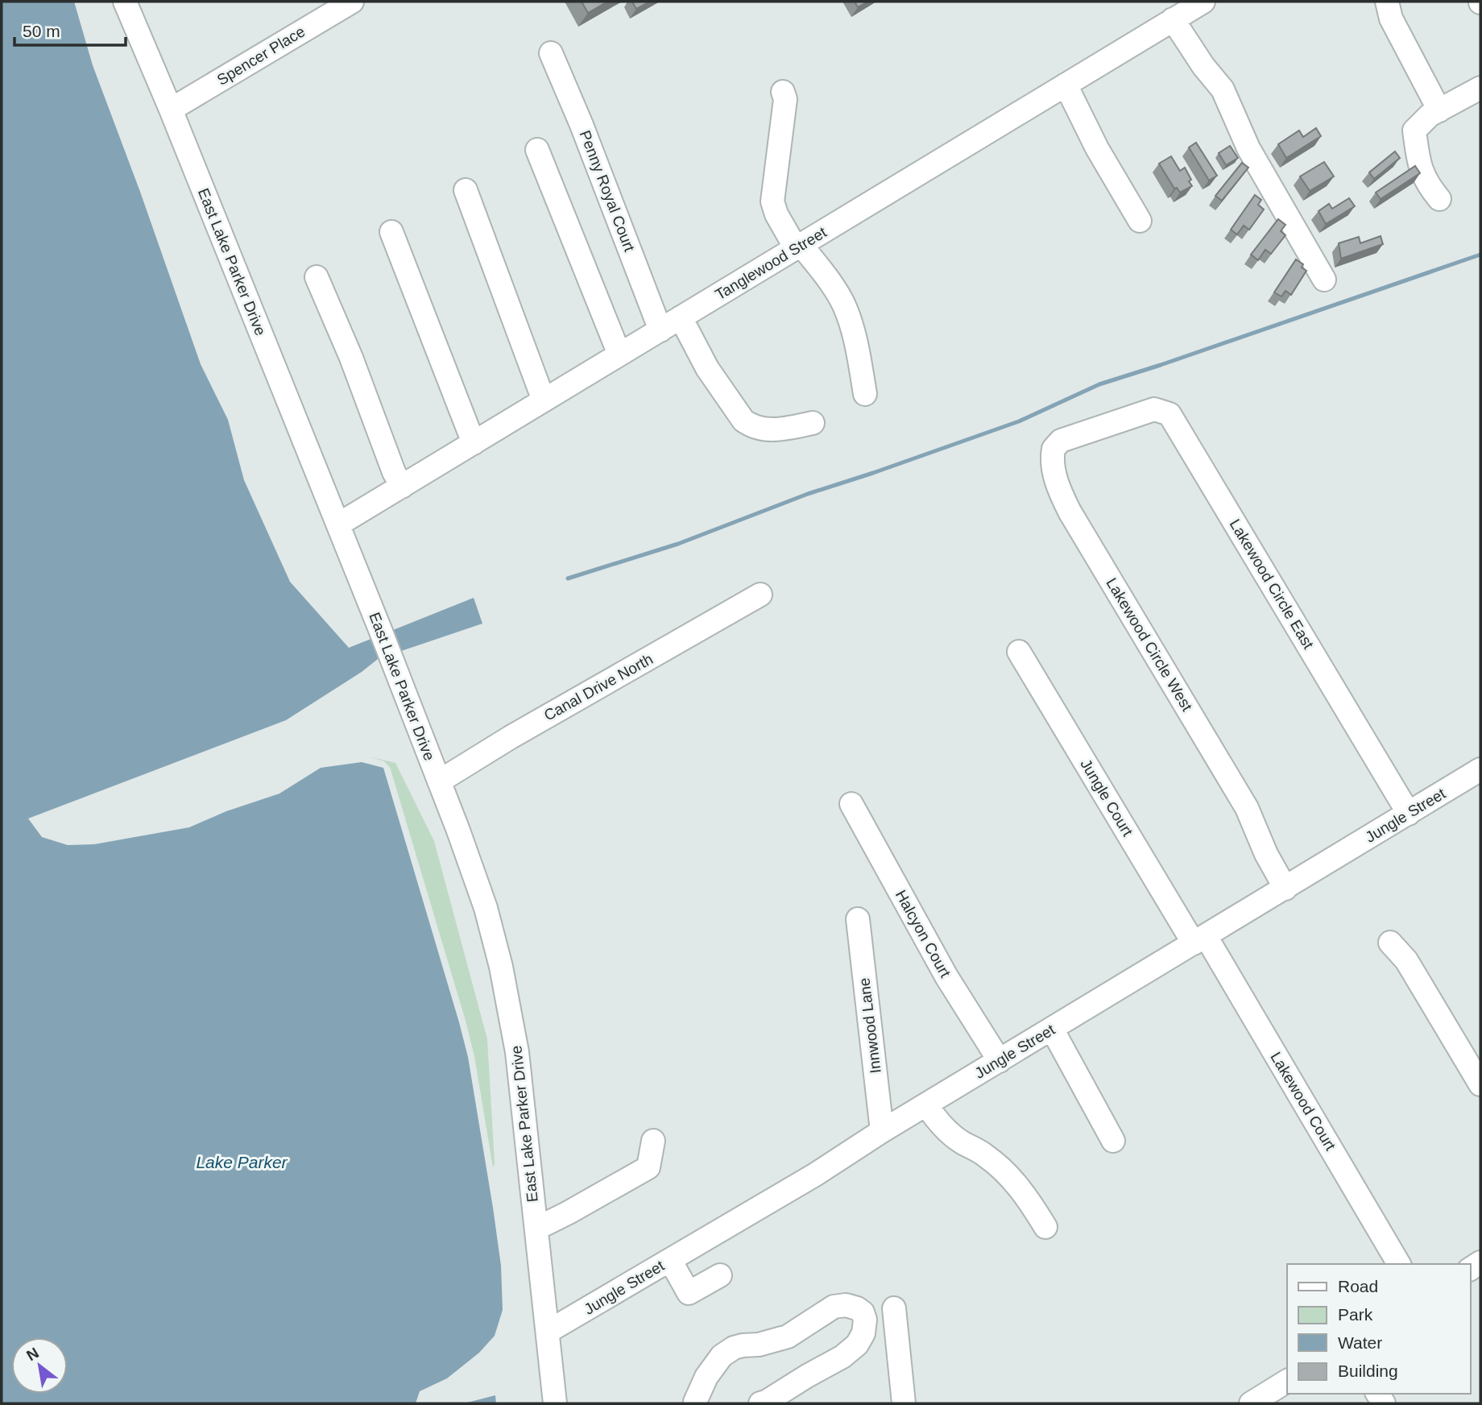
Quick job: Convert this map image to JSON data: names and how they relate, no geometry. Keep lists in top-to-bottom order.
{
  "streets": {
    "street": [
      "Spencer Place",
      "Penny Royal Court",
      "East Lake Parker Drive",
      "Tanglewood Street",
      "Lakewood Circle East",
      "Lakewood Circle West",
      "Canal Drive North",
      "Jungle Court",
      "Jungle Street",
      "Halcyon Court",
      "Innwood Lane",
      "Lakewood Court"
    ]
  },
  "crossings": [
    ["Spencer Place", "East Lake Parker Drive"],
    ["Penny Royal Court", "Tanglewood Street"],
    ["East Lake Parker Drive", "Tanglewood Street"],
    ["East Lake Parker Drive", "Canal Drive North"],
    ["East Lake Parker Drive", "Jungle Street"],
    ["Lakewood Circle East", "Lakewood Circle West"],
    ["Lakewood Circle East", "Jungle Street"],
    ["Lakewood Circle West", "Jungle Street"],
    ["Jungle Court", "Jungle Street"],
    ["Jungle Court", "Lakewood Court"],
    ["Jungle Street", "Halcyon Court"],
    ["Jungle Street", "Innwood Lane"],
    ["Jungle Street", "Lakewood Court"]
  ],
  "water": ["Lake Parker"],
  "legend": [
    "Road",
    "Park",
    "Water",
    "Building"
  ],
  "scale_bar": "50 m",
  "north": "top left"
}
